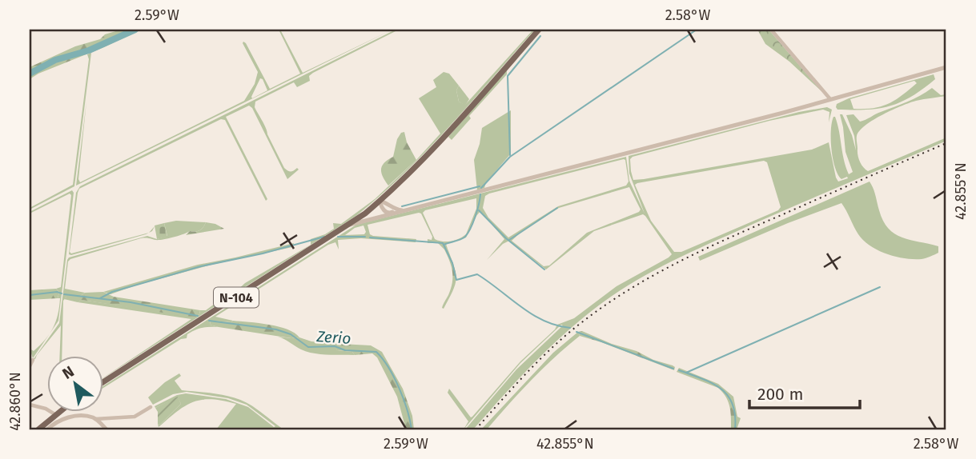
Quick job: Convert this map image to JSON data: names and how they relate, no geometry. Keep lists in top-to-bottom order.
{
  "streets": {
    "main road": ["N-104"]
  },
  "water": ["Zerio"],
  "scale_bar": "200 m",
  "north": "top left",
  "coordinates": [
    "2.59°W",
    "2.58°W",
    "42.855°N",
    "42.860°N"
  ]
}
